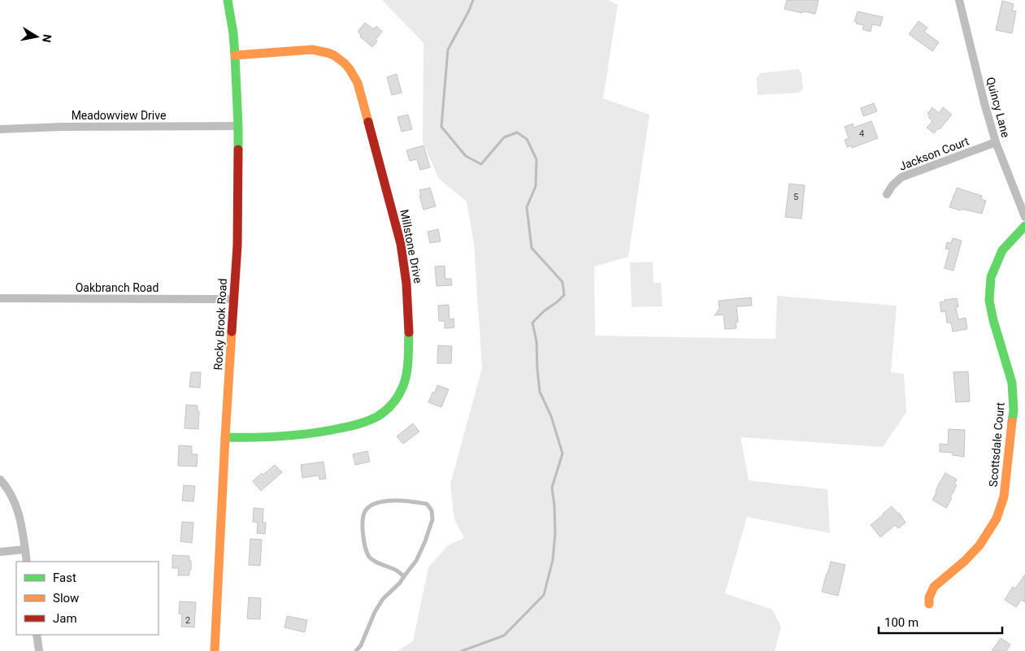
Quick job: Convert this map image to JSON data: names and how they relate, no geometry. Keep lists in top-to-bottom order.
{
  "streets": {
    "street": [
      "Quincy Lane",
      "Meadowview Drive",
      "Jackson Court",
      "Millstone Drive",
      "Oakbranch Road",
      "Rocky Brook Road",
      "Scottsdale Court"
    ]
  },
  "crossings": [
    ["Quincy Lane", "Jackson Court"],
    ["Meadowview Drive", "Rocky Brook Road"],
    ["Millstone Drive", "Rocky Brook Road"],
    ["Oakbranch Road", "Rocky Brook Road"]
  ],
  "house_numbers": ["4", "5", "2"],
  "legend": ["Fast", "Slow", "Jam"],
  "scale_bar": "100 m",
  "north": "right"
}
